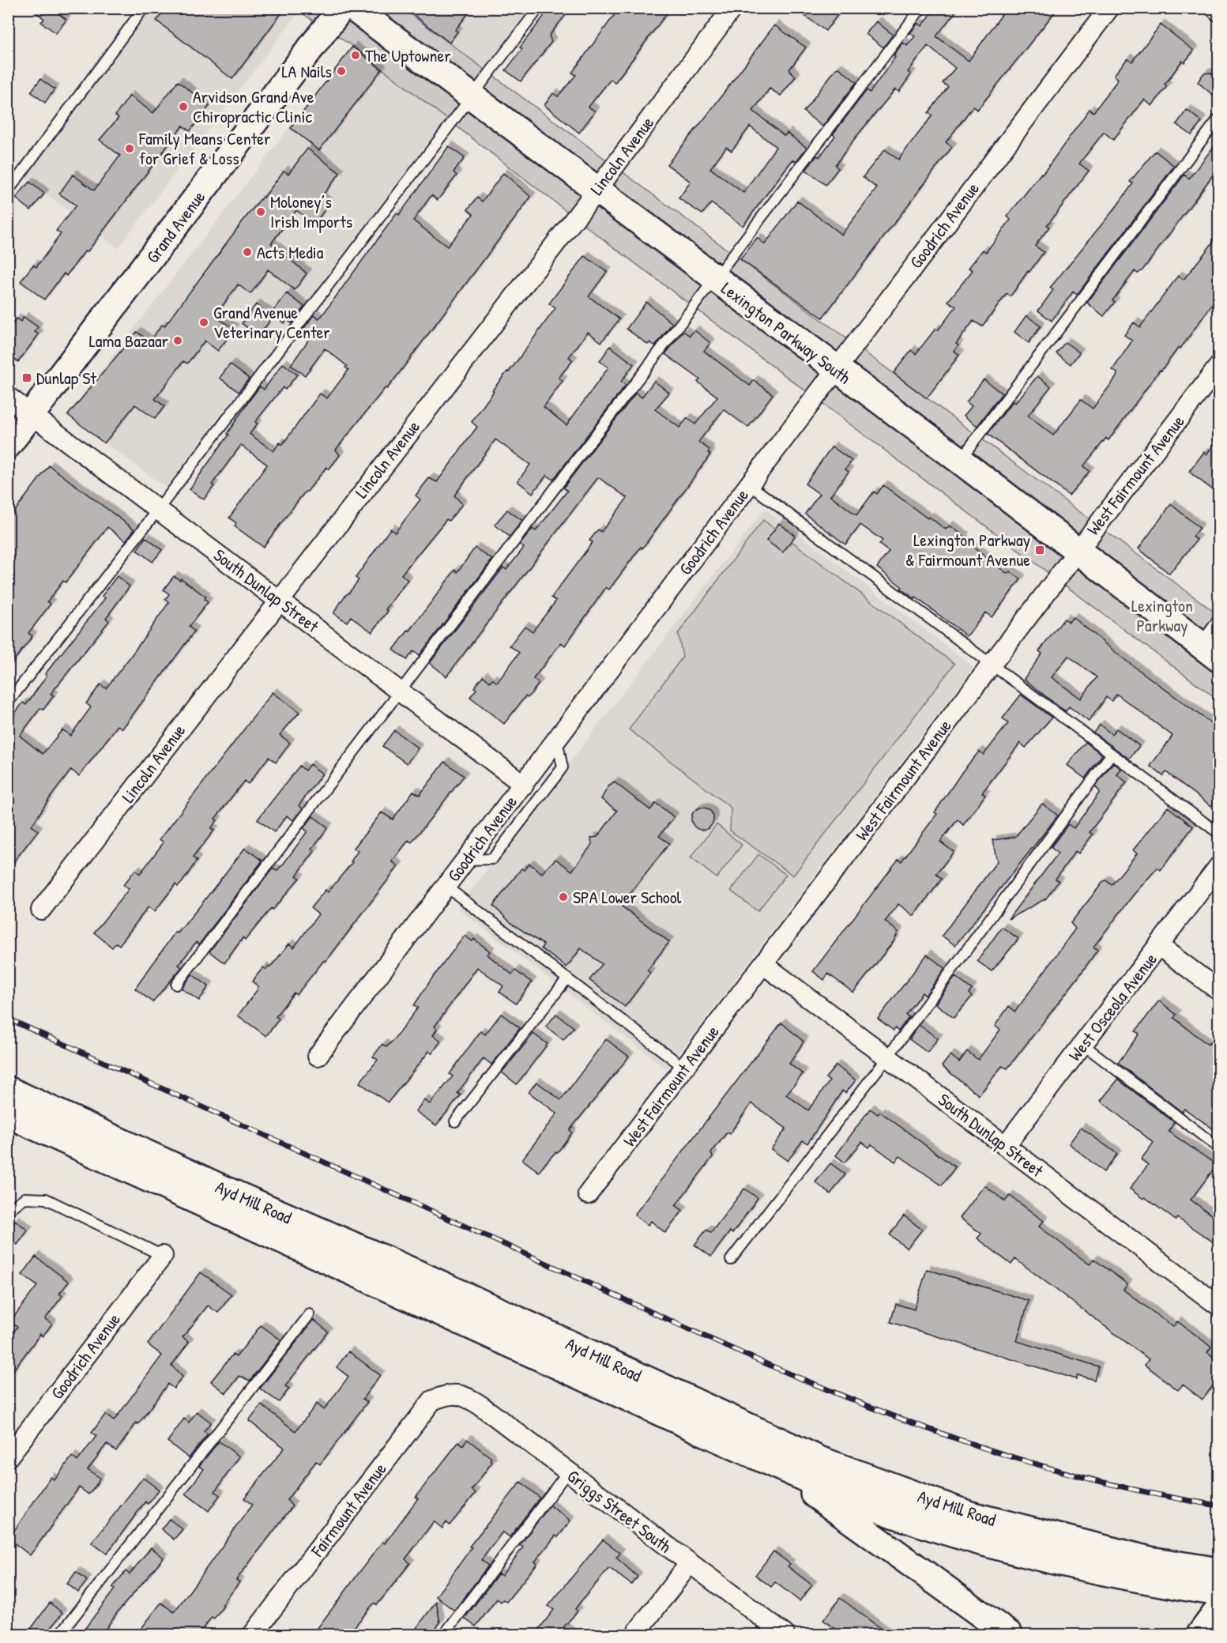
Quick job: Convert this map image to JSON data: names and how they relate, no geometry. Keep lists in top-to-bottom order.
{
  "streets": {
    "main road": ["Grand Avenue", "Lexington Parkway South", "Ayd Mill Road"],
    "street": [
      "Lincoln Avenue",
      "Goodrich Avenue",
      "West Fairmount Avenue",
      "South Dunlap Street",
      "West Osceola Avenue",
      "Fairmount Avenue",
      "Griggs Street South"
    ]
  },
  "crossings": [
    ["Lincoln Avenue", "Lexington Parkway South"],
    ["Lincoln Avenue", "South Dunlap Street"],
    ["Goodrich Avenue", "Lexington Parkway South"],
    ["Goodrich Avenue", "South Dunlap Street"],
    ["Grand Avenue", "South Dunlap Street"],
    ["Lexington Parkway South", "West Fairmount Avenue"],
    ["West Fairmount Avenue", "South Dunlap Street"],
    ["South Dunlap Street", "West Osceola Avenue"],
    ["Fairmount Avenue", "Griggs Street South"]
  ],
  "parks": ["Lexington Parkway"],
  "places": {
    "other": [
      "The Uptowner",
      "LA Nails",
      "Arvidson Grand Ave Chiropractic Clinic",
      "Family Means Center for Grief & Loss",
      "Moloney’s Irish Imports",
      "Acts Media",
      "Grand Avenue Veterinary Center",
      "Lama Bazaar",
      "SPA Lower School"
    ],
    "transit": ["Dunlap St", "Lexington Parkway & Fairmount Avenue"]
  }
}
